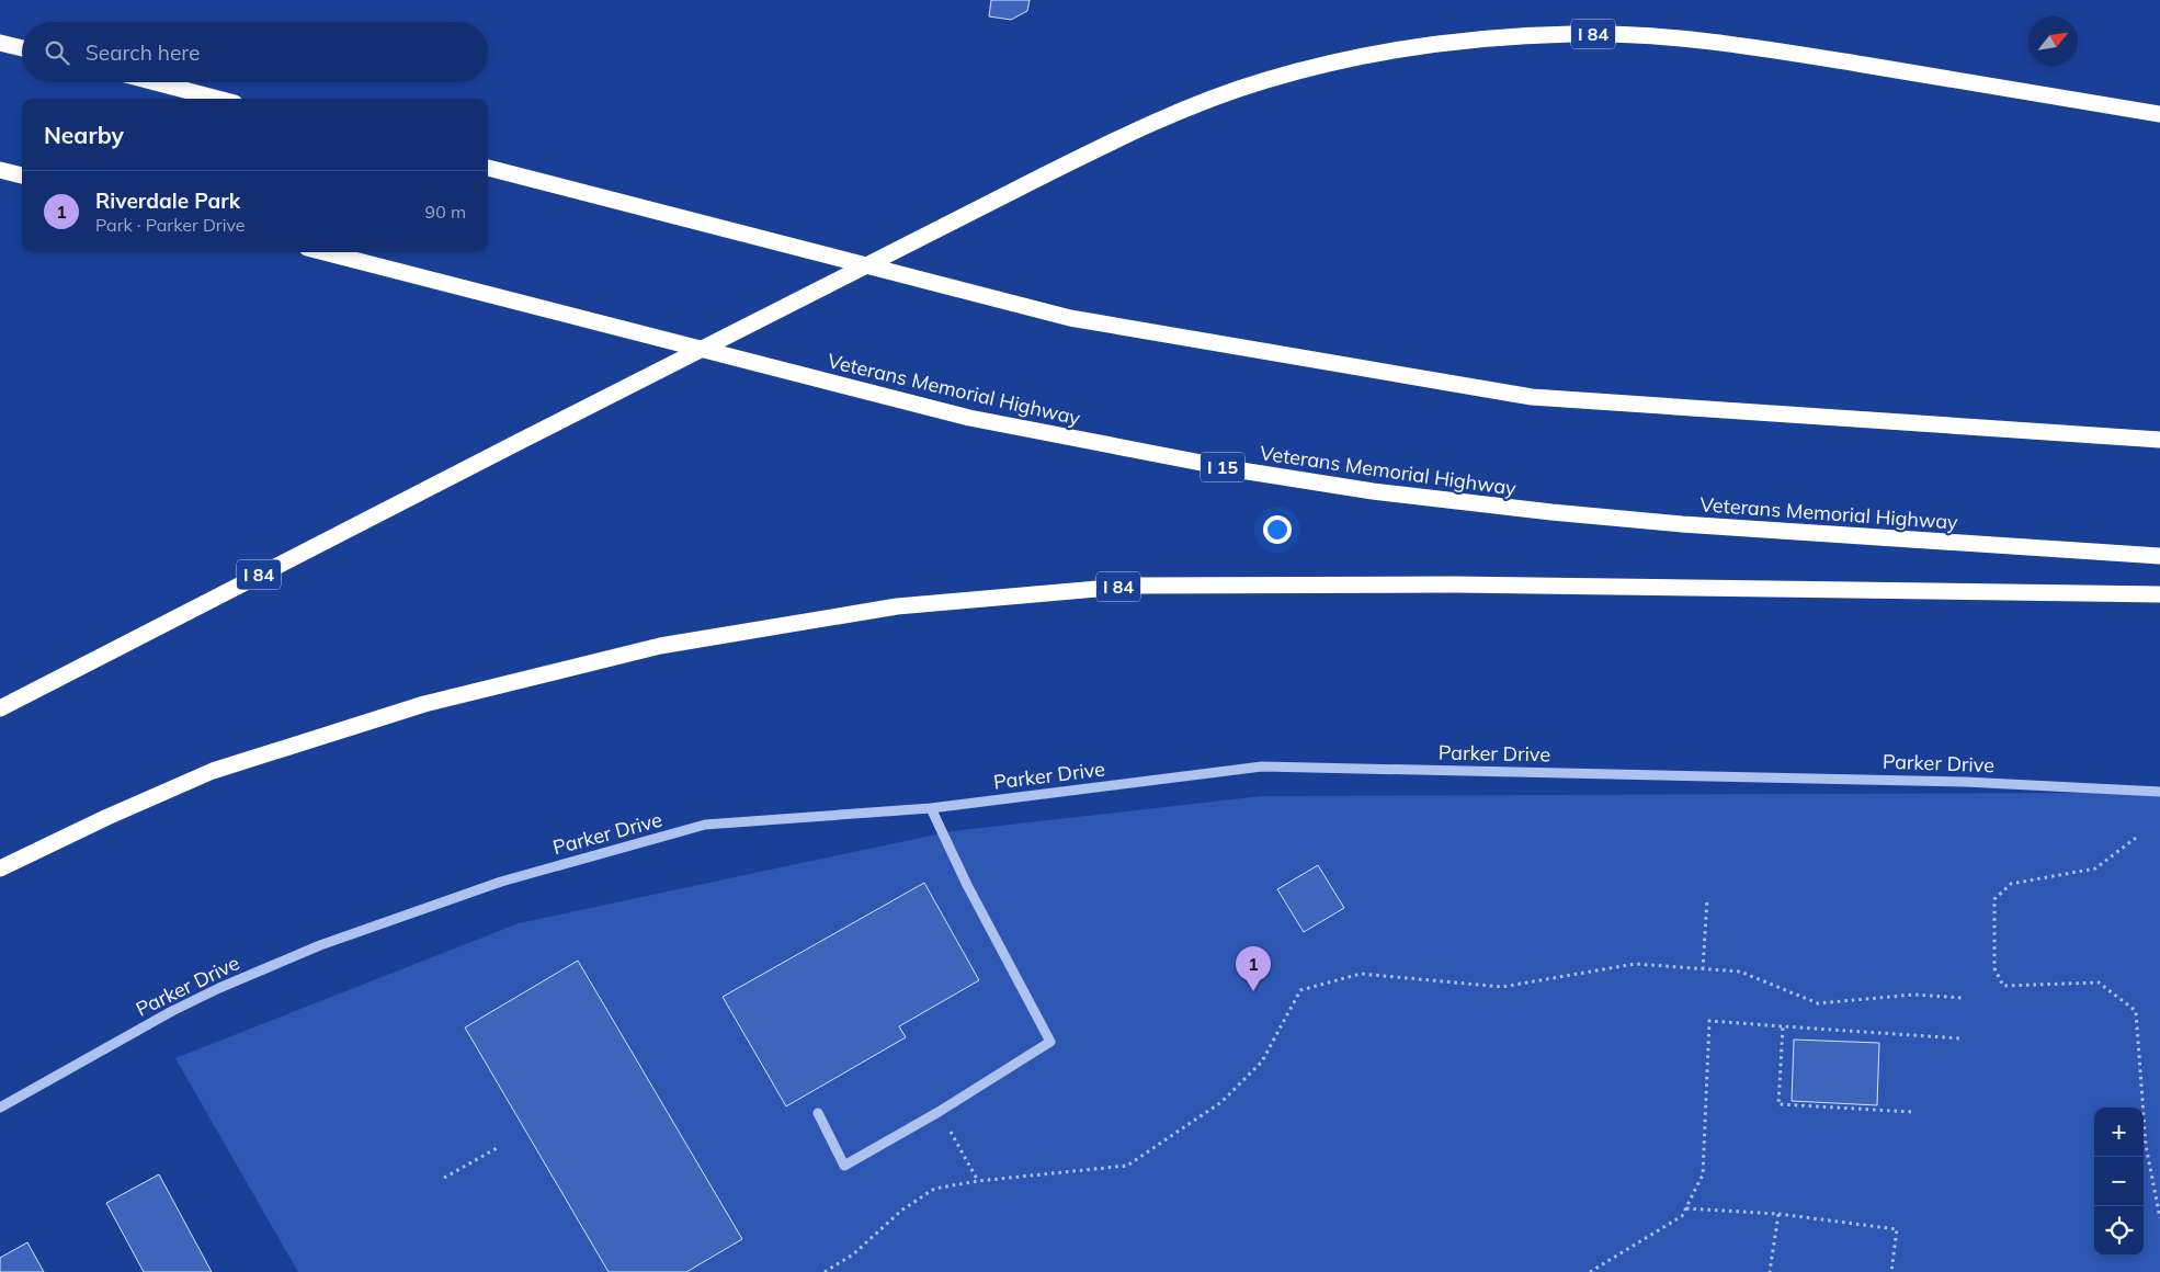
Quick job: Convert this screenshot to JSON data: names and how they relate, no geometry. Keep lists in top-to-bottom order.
{
  "streets": {
    "highway": ["I 84", "Veterans Memorial Highway", "I 15"],
    "street": ["Parker Drive"]
  },
  "north": "top right",
  "page": {
    "search": "Search here",
    "heading": "Nearby",
    "list": [
      {
        "mark": "1",
        "name": "Riverdale Park",
        "note": "Park · Parker Drive",
        "value": "90 m"
      }
    ],
    "pins": "1",
    "map_buttons": ["+", "−"]
  }
}
